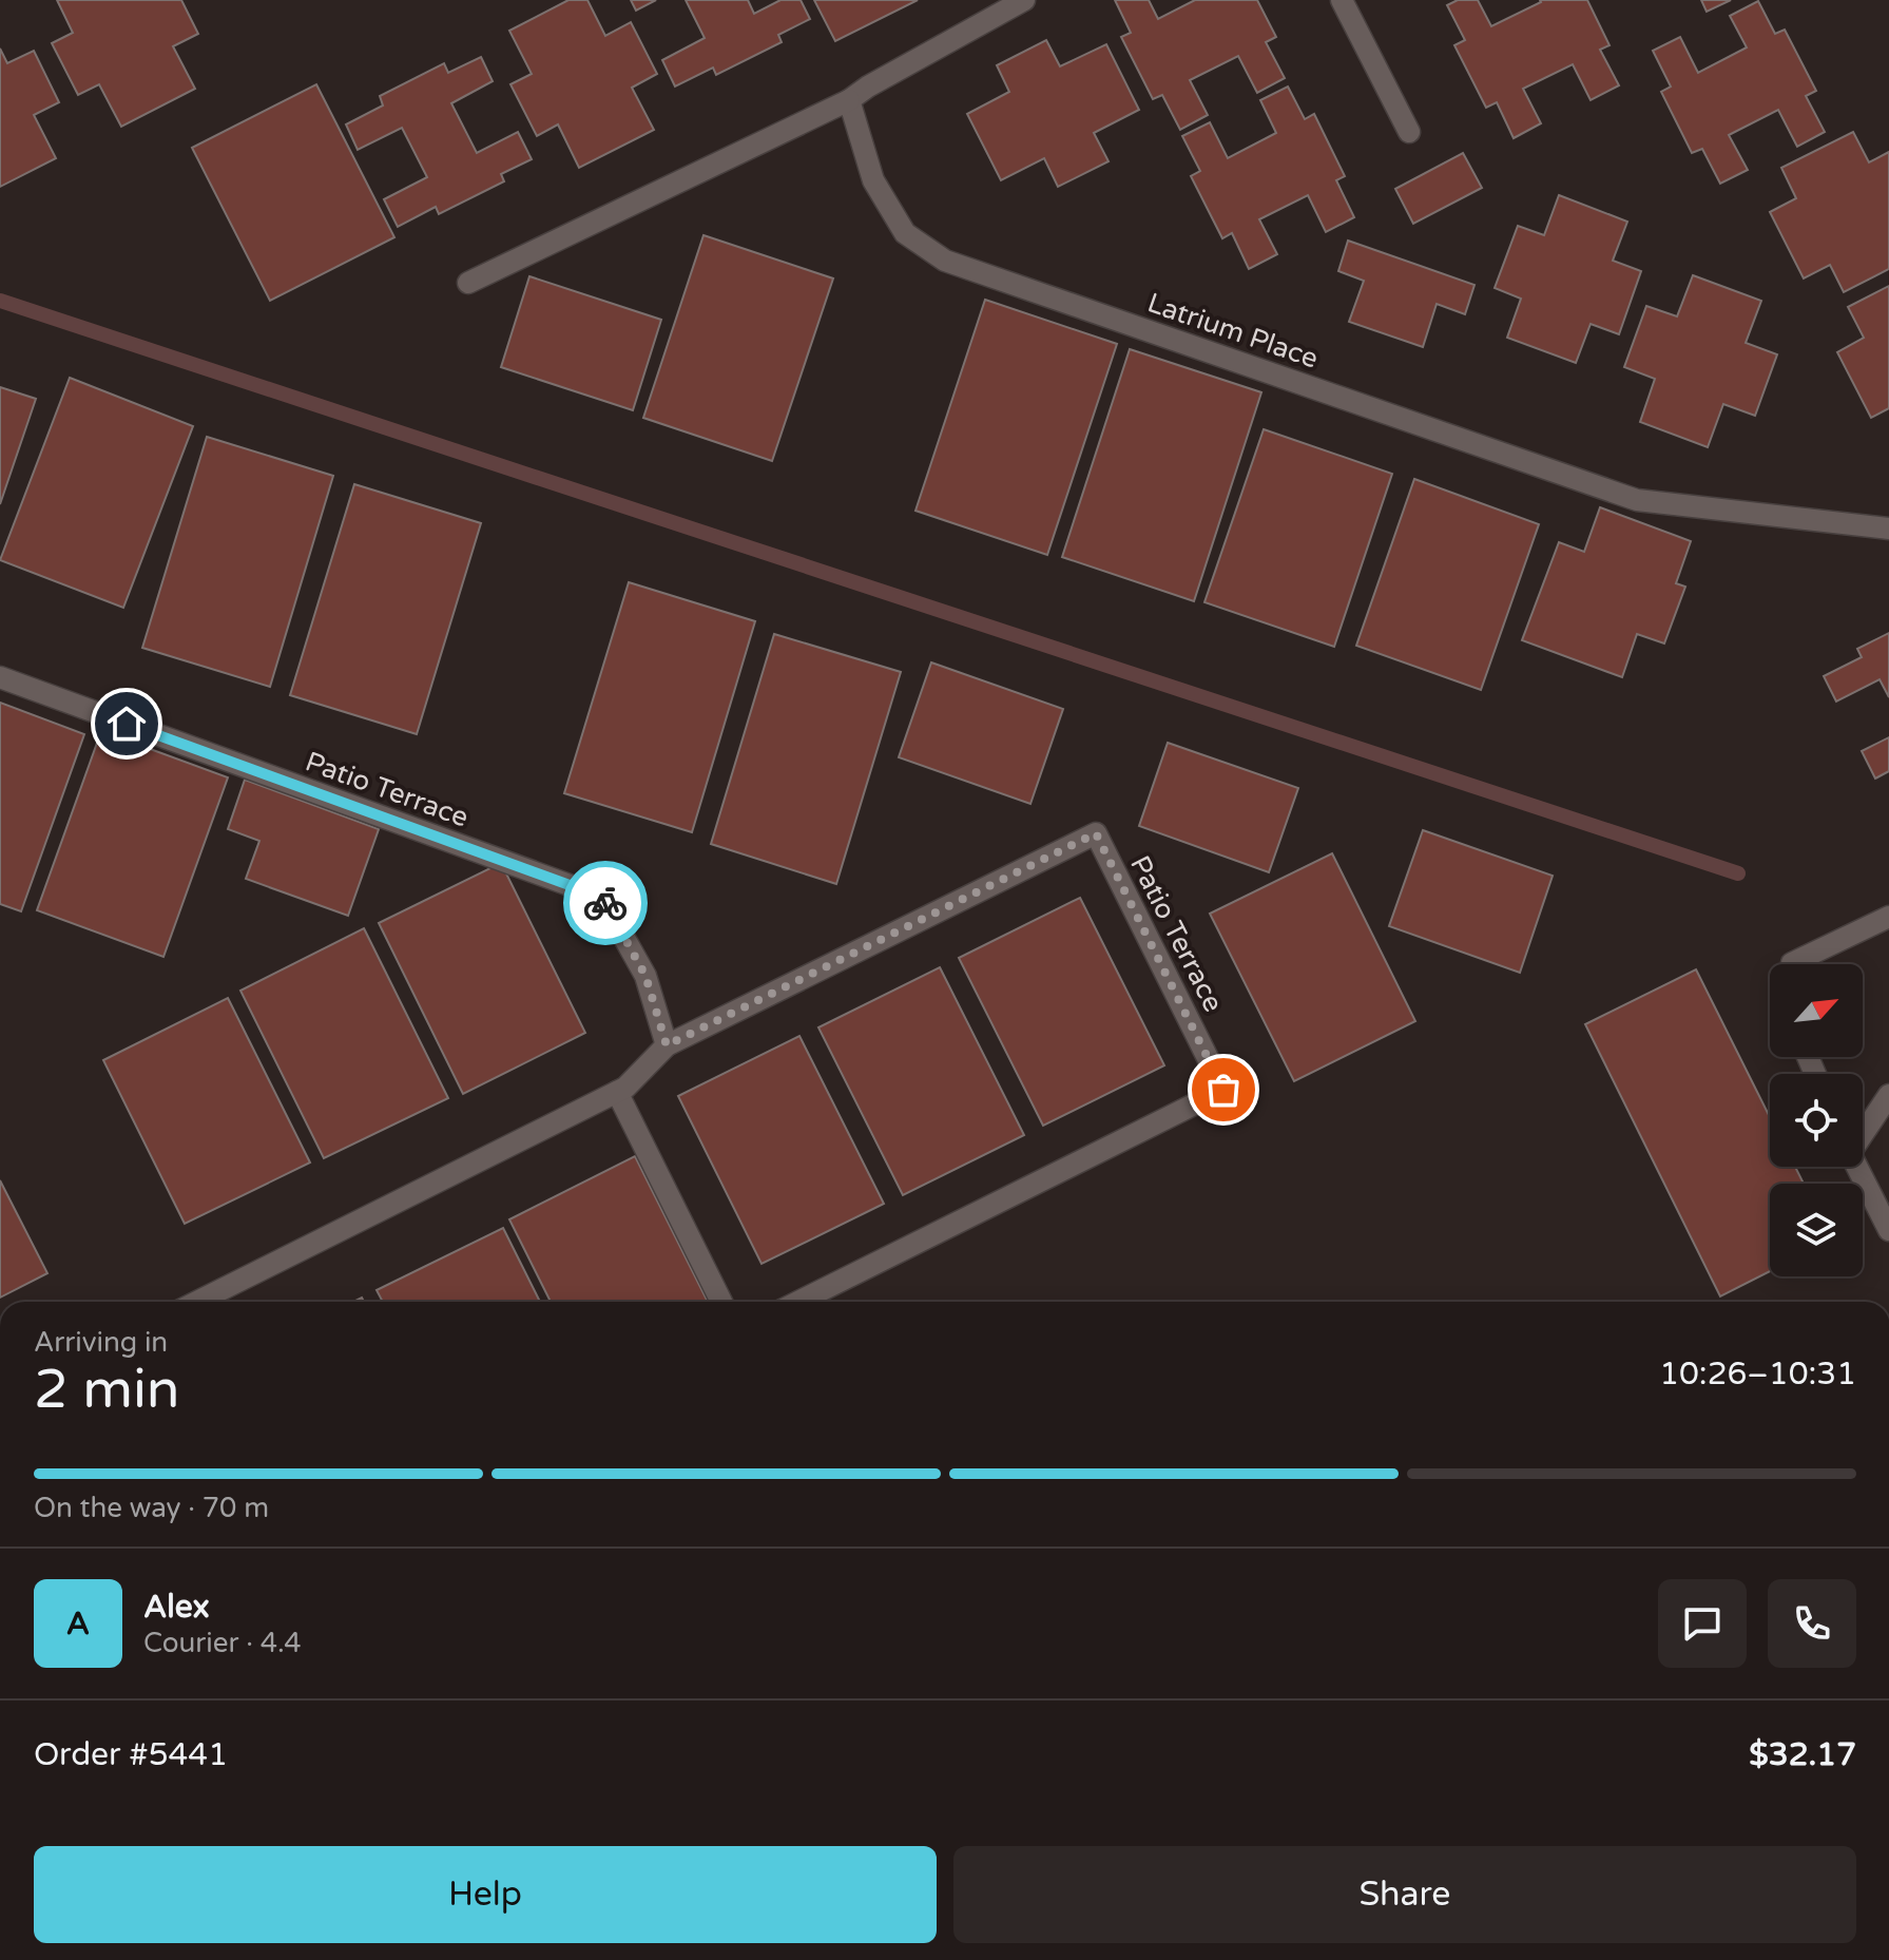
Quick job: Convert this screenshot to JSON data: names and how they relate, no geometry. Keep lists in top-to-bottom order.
{
  "streets": {
    "lane": ["Latrium Place", "Patio Terrace"]
  },
  "north": "top right",
  "page": {
    "heading": ["2 min", "Arriving in", "10:26–10:31"],
    "panel": [
      "Alex",
      "Courier · 4.4",
      "Order #5441",
      "$32.17"
    ],
    "bar": "On the way · 70 m",
    "round": "A",
    "buttons": ["Help", "Share"]
  }
}
